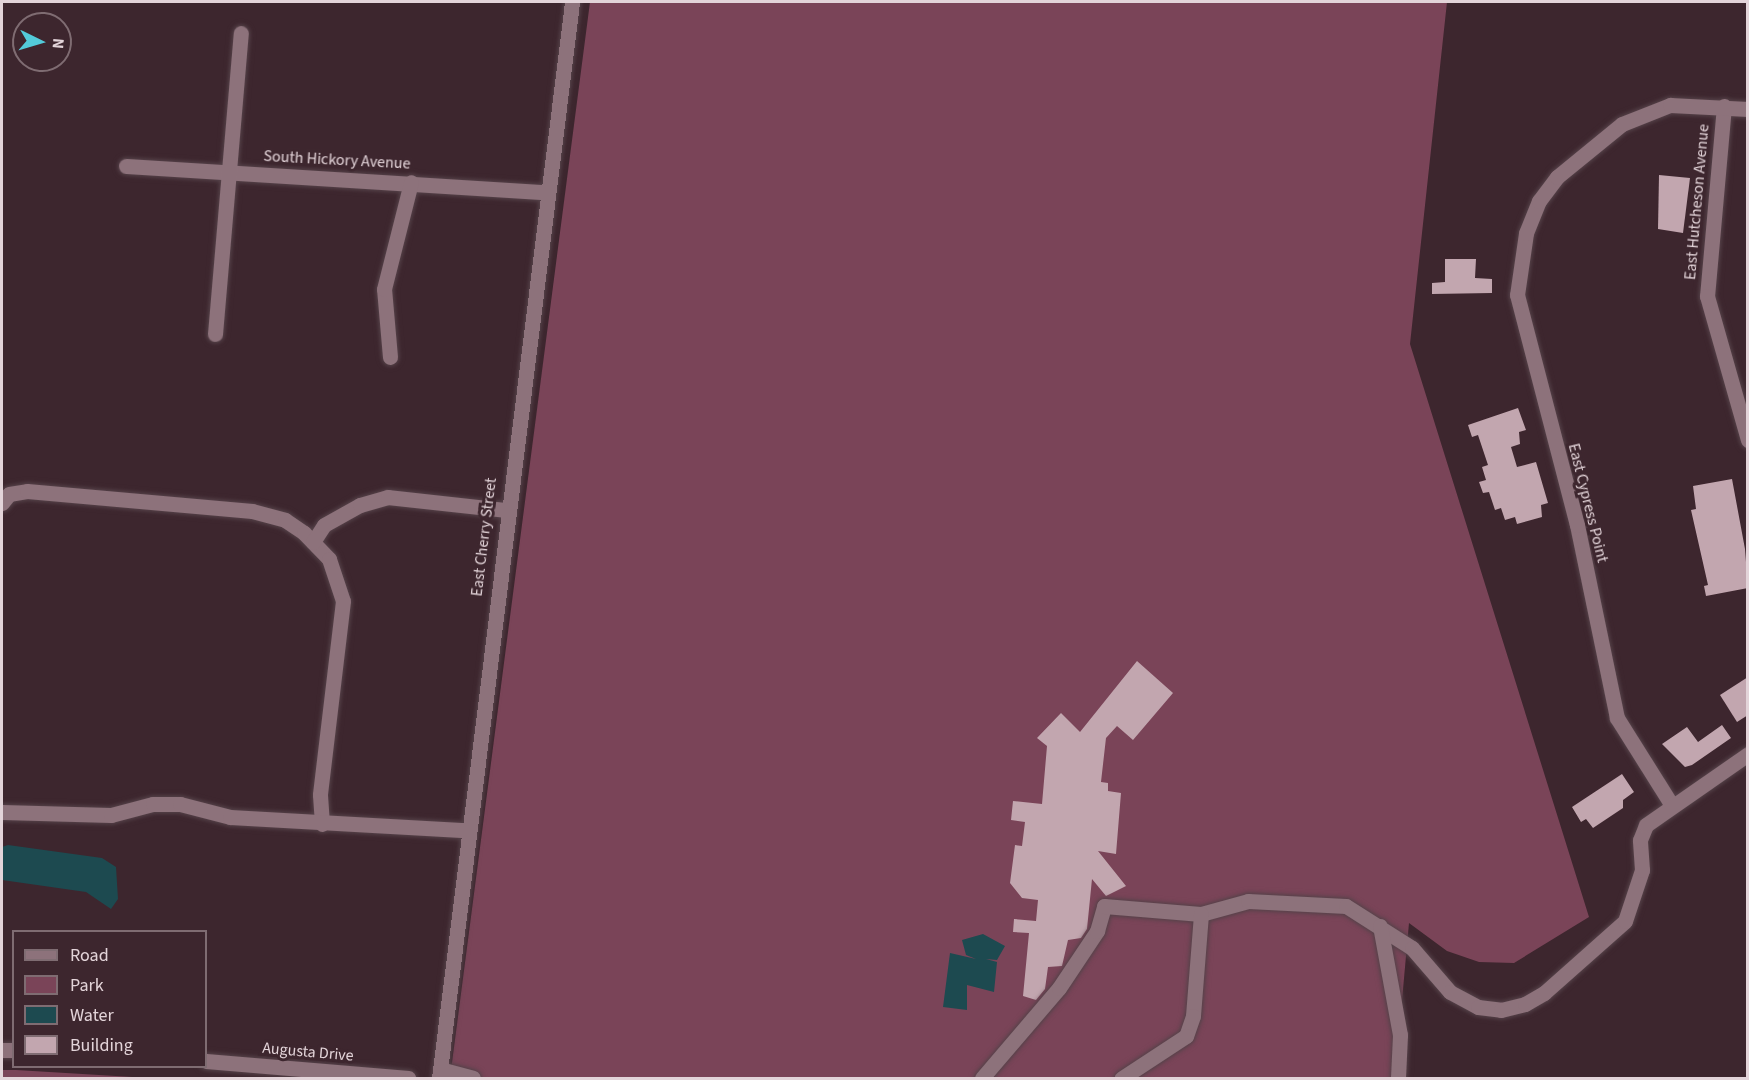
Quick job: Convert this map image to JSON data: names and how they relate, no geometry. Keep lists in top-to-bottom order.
{
  "streets": {
    "street": [
      "South Hickory Avenue",
      "East Hutcheson Avenue",
      "East Cypress Point",
      "East Cherry Street",
      "Augusta Drive"
    ]
  },
  "crossings": [
    ["South Hickory Avenue", "East Cherry Street"],
    ["East Hutcheson Avenue", "East Cypress Point"]
  ],
  "legend": [
    "Road",
    "Park",
    "Water",
    "Building"
  ],
  "north": "right"
}
